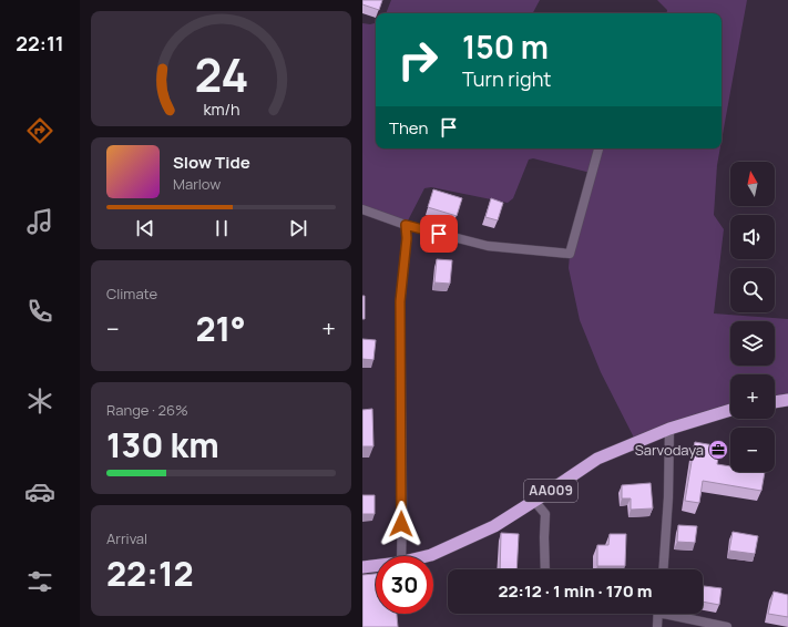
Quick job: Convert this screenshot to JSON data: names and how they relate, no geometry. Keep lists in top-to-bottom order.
{
  "streets": {
    "highway": ["AA009"]
  },
  "places": {
    "office": ["Sarvodaya"]
  },
  "north": "top",
  "page": {
    "tabs": "22:11",
    "turn": ["150 m", "Turn right"],
    "then": "Then",
    "song": ["Slow Tide", "Marlow"],
    "map_buttons": ["+", "−"],
    "tile": [
      "Climate",
      ["Range · 26%", "130 km"],
      ["Arrival", "22:12"]
    ],
    "heat": ["−", "21°", "+"],
    "limit": "30",
    "trip": "22:12 · 1 min · 170 m",
    "gauge": ["24", "km/h"]
  }
}
